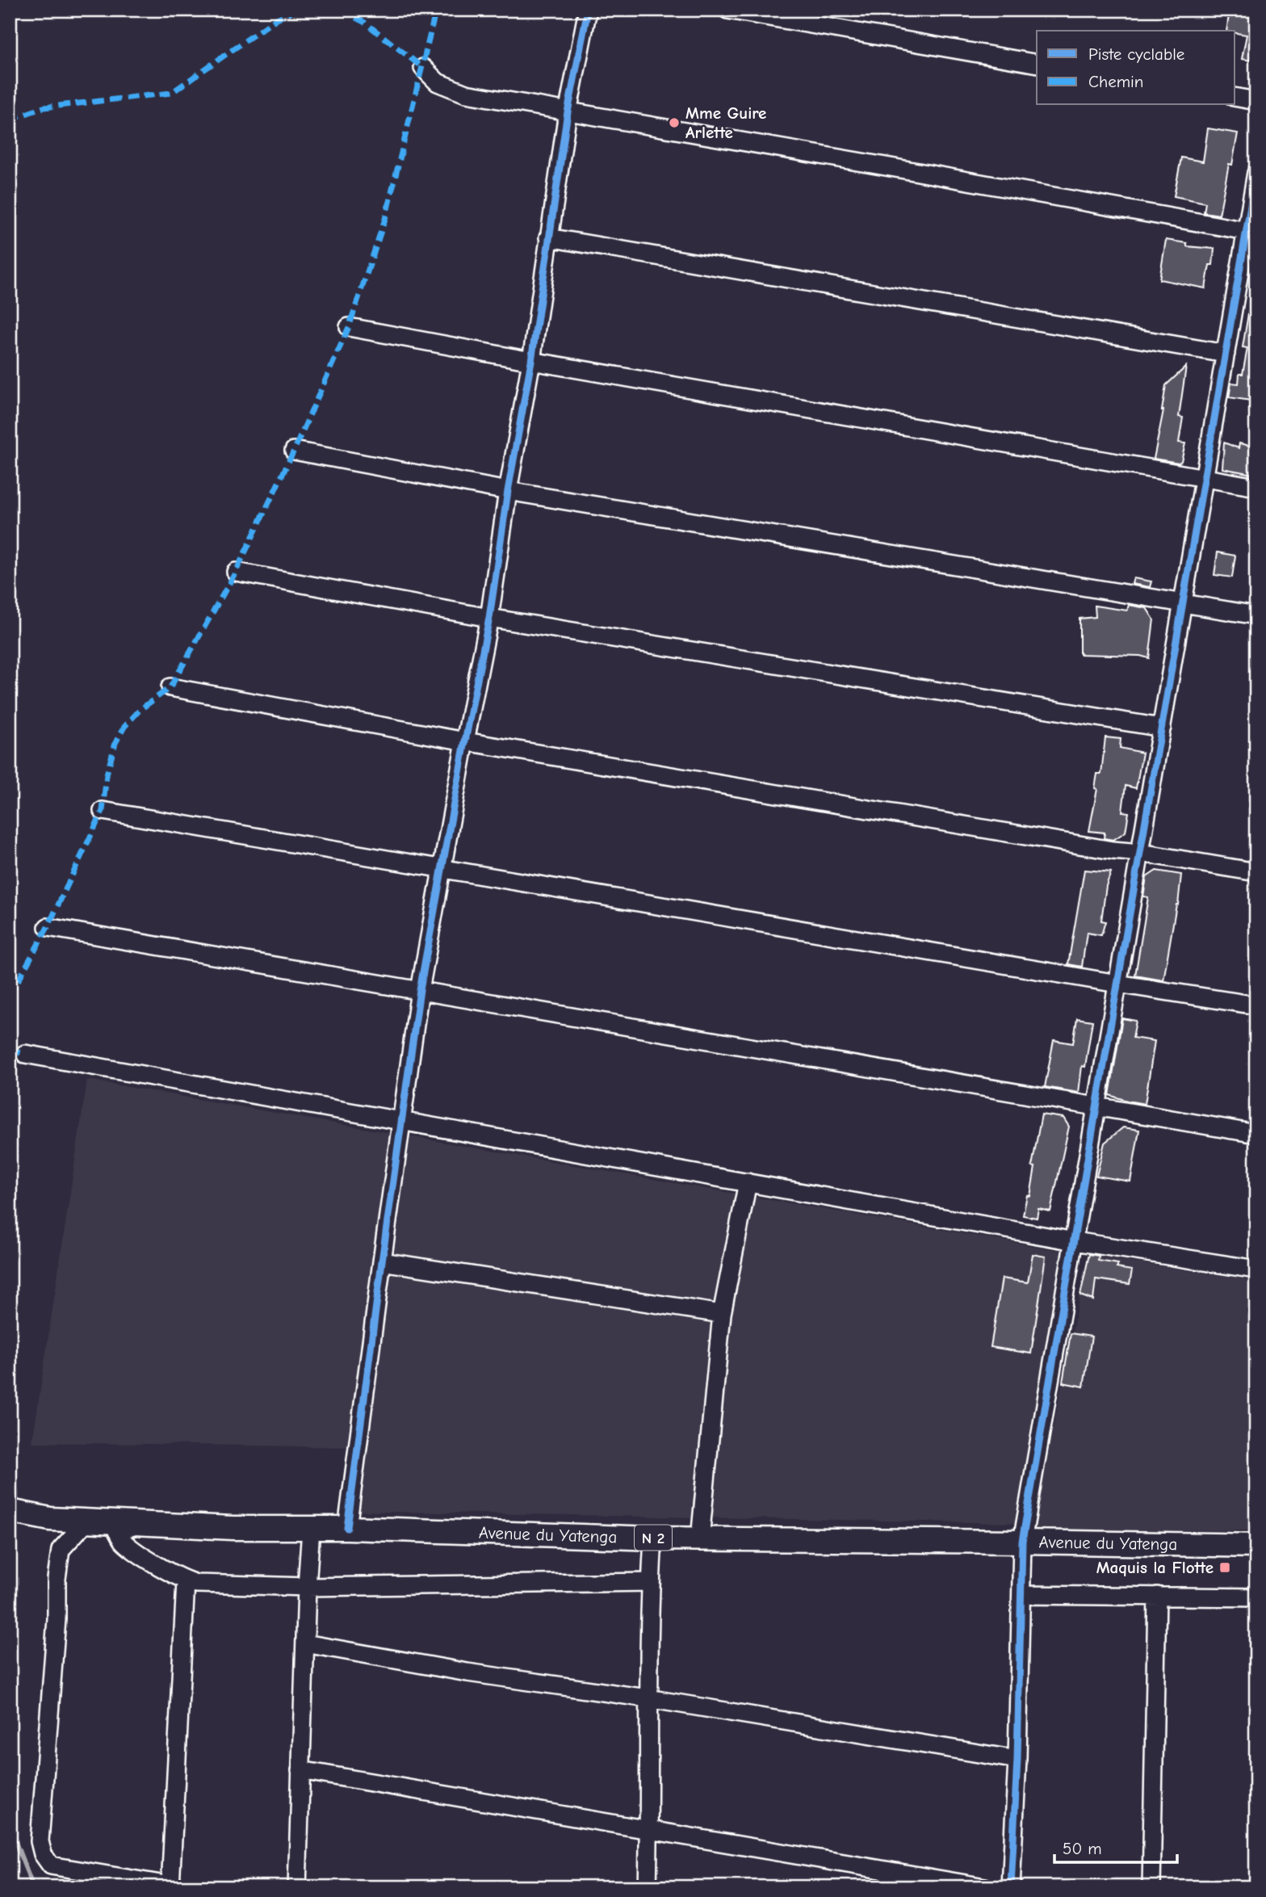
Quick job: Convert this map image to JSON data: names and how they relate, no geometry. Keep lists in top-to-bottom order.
{
  "streets": {
    "main road": ["Avenue du Yatenga", "N 2"]
  },
  "places": {
    "other": ["Mme Guire Arlette"],
    "transit": ["Maquis la Flotte"]
  },
  "legend": ["Piste cyclable", "Chemin"],
  "scale_bar": "50 m"
}
